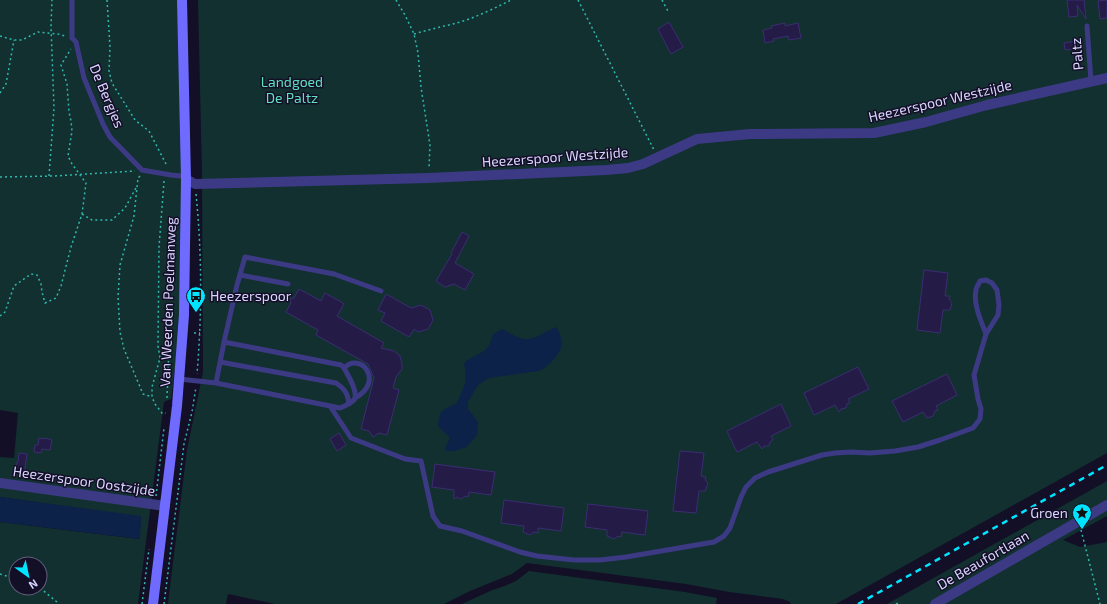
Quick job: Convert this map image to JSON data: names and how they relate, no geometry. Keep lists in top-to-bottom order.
{
  "streets": {
    "main road": ["Van Weerden Poelmanweg"],
    "street": ["Heezerspoor Westzijde", "Heezerspoor Oostzijde", "De Beaufortlaan"],
    "lane": ["Paltz", "De Bergjes"]
  },
  "crossings": [
    ["Paltz", "Heezerspoor Westzijde"],
    ["Van Weerden Poelmanweg", "Heezerspoor Oostzijde"]
  ],
  "parks": ["Landgoed De Paltz"],
  "places": {
    "bus stop": ["Heezerspoor"],
    "place": ["Groen"]
  },
  "north": "bottom right"
}
